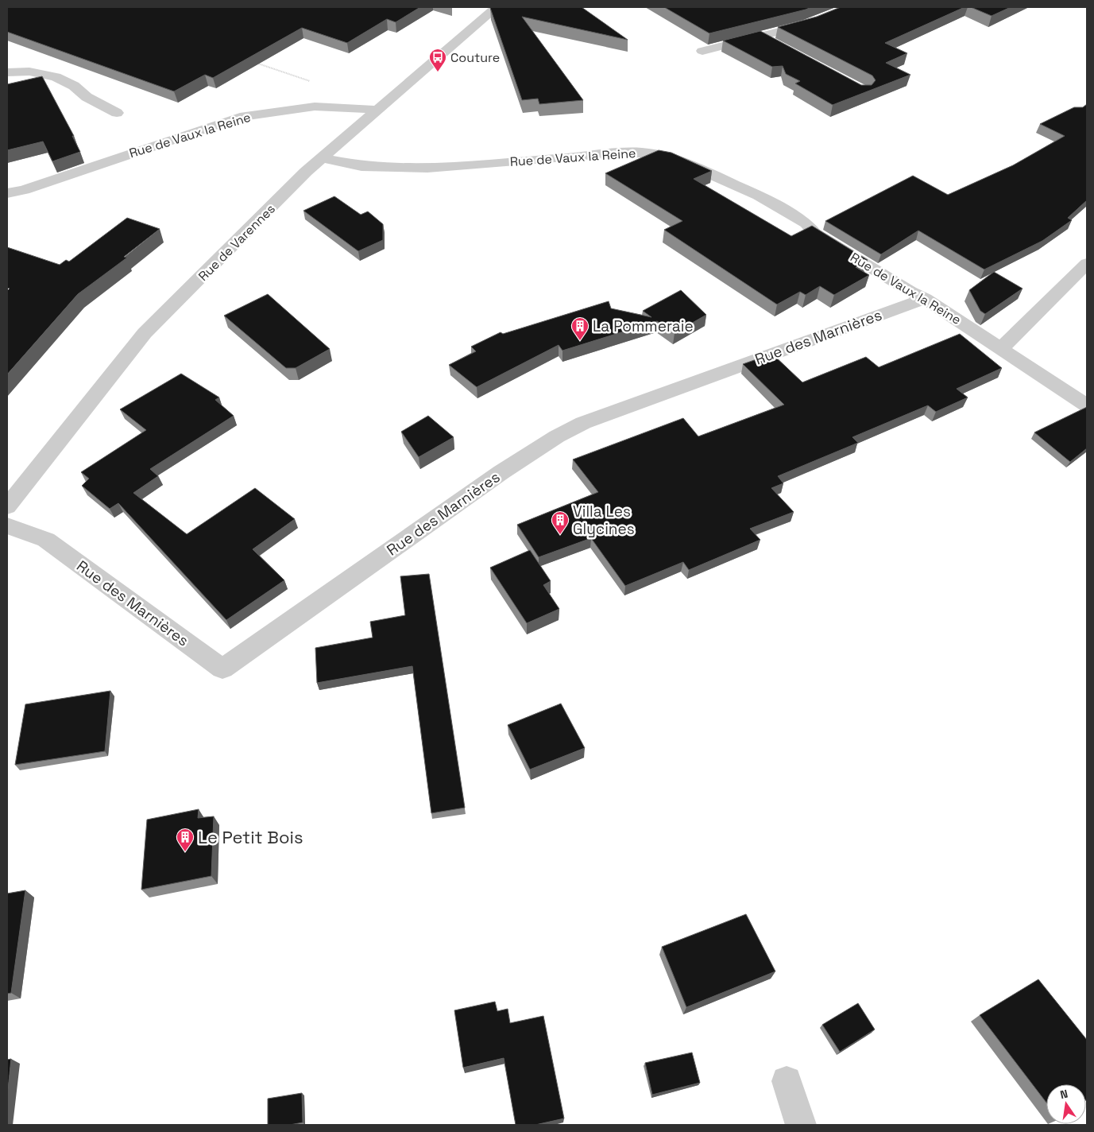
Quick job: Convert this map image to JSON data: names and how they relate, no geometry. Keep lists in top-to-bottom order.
{
  "streets": {
    "street": ["Rue de Vaux la Reine", "Rue de Varennes", "Rue des Marnières"]
  },
  "crossings": [
    ["Rue de Vaux la Reine", "Rue de Varennes"],
    ["Rue de Vaux la Reine", "Rue des Marnières"]
  ],
  "places": {
    "bus stop": ["Couture"],
    "building": ["La Pommeraie", "Villa Les Glycines", "Le Petit Bois"]
  },
  "north": "top"
}
